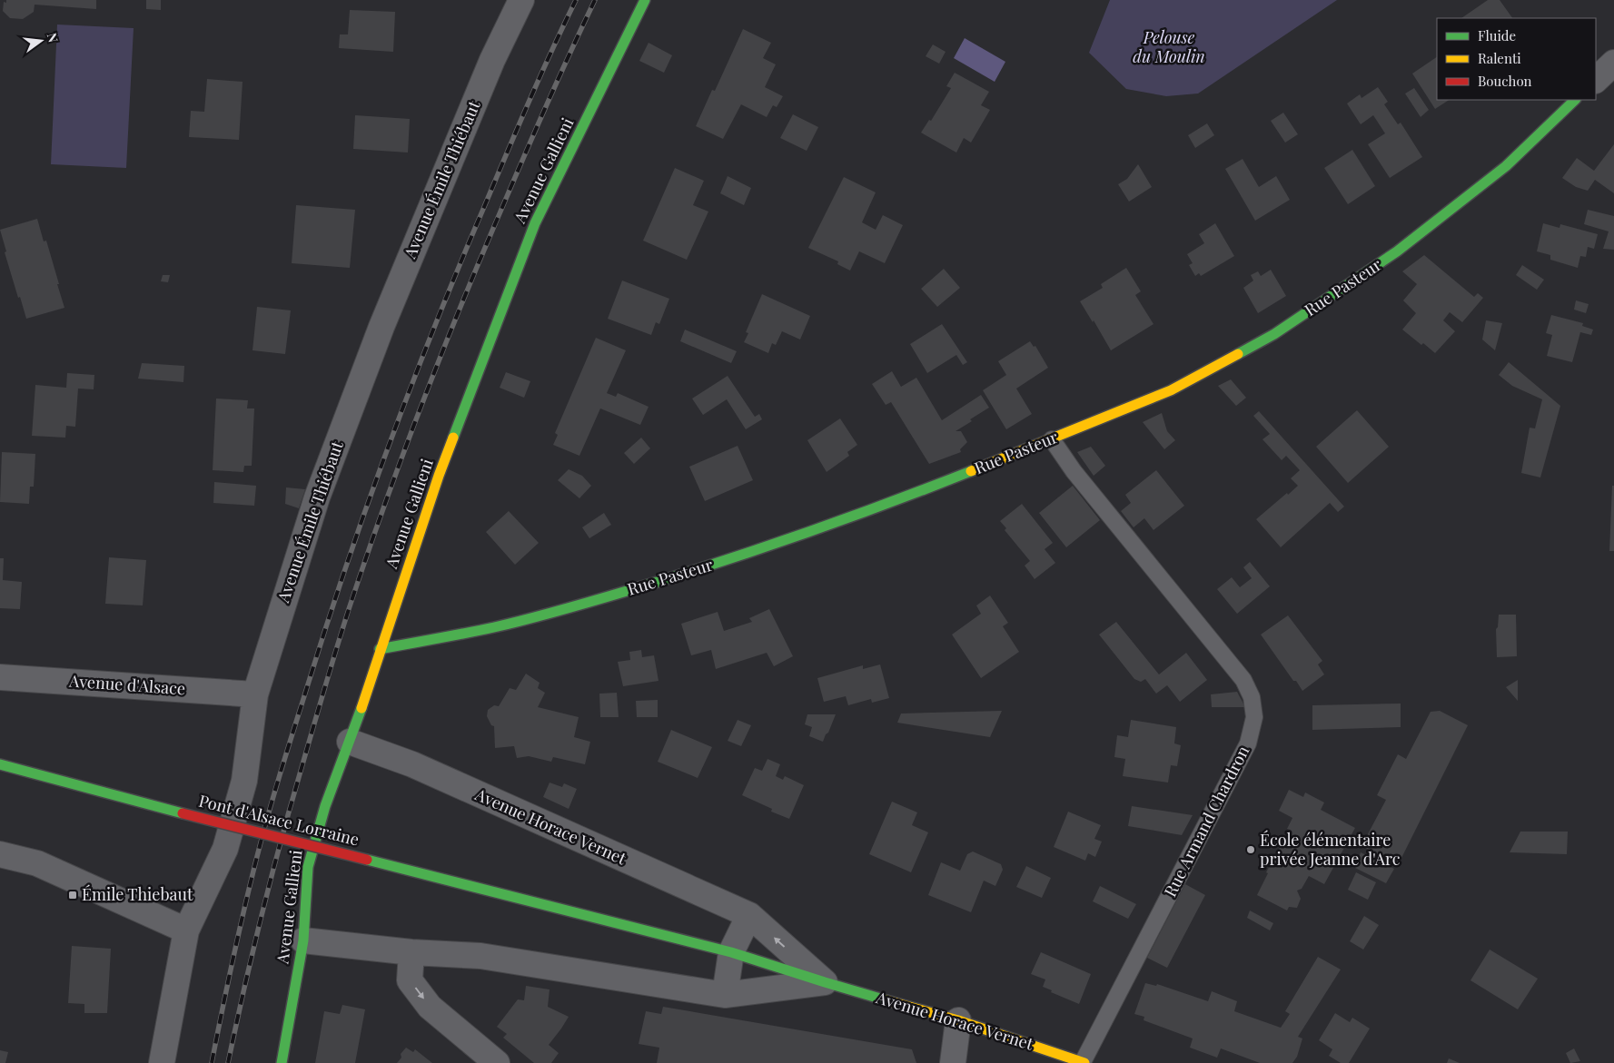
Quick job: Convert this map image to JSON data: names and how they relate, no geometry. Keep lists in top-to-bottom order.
{
  "streets": {
    "street": [
      "Avenue Gallieni",
      "Avenue Émile Thiébaut",
      "Rue Pasteur",
      "Avenue d'Alsace",
      "Pont d'Alsace Lorraine",
      "Avenue Horace Vernet"
    ],
    "lane": ["Rue Armand Chardron"]
  },
  "crossings": [
    ["Avenue Gallieni", "Rue Pasteur"],
    ["Avenue Gallieni", "Avenue Horace Vernet"],
    ["Avenue Émile Thiébaut", "Avenue d'Alsace"],
    ["Rue Pasteur", "Rue Armand Chardron"],
    ["Pont d'Alsace Lorraine", "Avenue Horace Vernet"],
    ["Rue Armand Chardron", "Avenue Horace Vernet"]
  ],
  "parks": ["Pelouse du Moulin"],
  "places": {
    "other": ["École élémentaire privée Jeanne d'Arc"],
    "transit": ["Émile Thiebaut"]
  },
  "legend": ["Fluide", "Ralenti", "Bouchon"],
  "north": "right"
}
